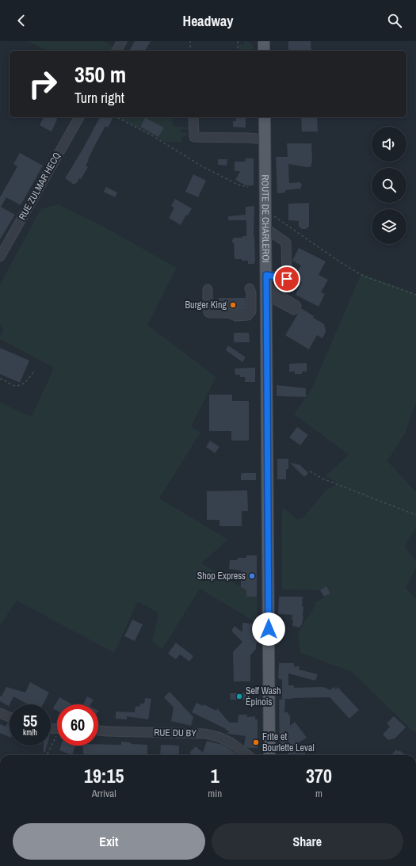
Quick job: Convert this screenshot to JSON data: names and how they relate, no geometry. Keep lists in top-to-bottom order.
{
  "streets": {
    "main road": ["ROUTE DE CHARLEROI"],
    "street": ["RUE ZULMAR HECQ", "RUE DU BY"]
  },
  "places": [
    "Burger King",
    "Shop Express",
    "Self Wash Épinois",
    "Frite et Bourlette Leval"
  ],
  "page": {
    "header": "Headway",
    "turn": ["350 m", "Turn right"],
    "speed": "55 km/h",
    "limit": "60",
    "eta": [
      "19:15",
      "Arrival",
      "1",
      "min",
      "370",
      "m"
    ],
    "buttons": ["Exit", "Share"]
  }
}
